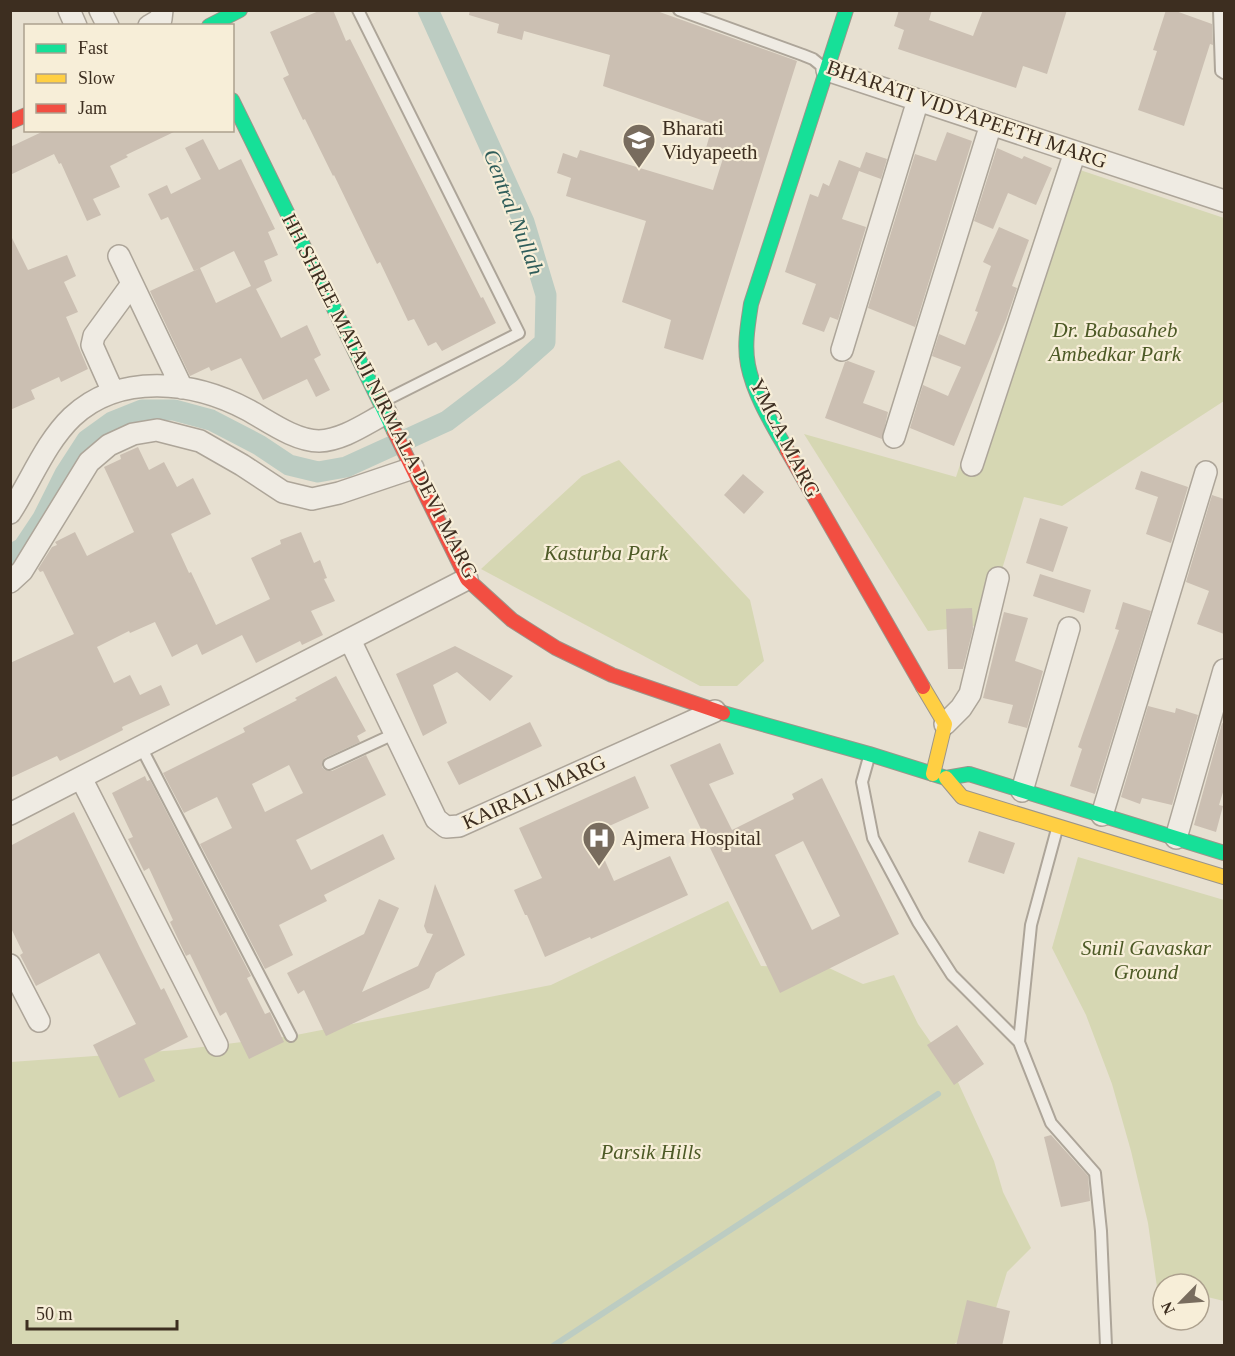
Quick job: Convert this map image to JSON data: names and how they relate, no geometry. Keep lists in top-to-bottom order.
{
  "streets": {
    "main road": ["HH SHREE MATAJI NIRMALA DEVI MARG", "YMCA MARG"],
    "street": ["BHARATI VIDYAPEETH MARG", "KAIRALI MARG"]
  },
  "crossings": [
    ["BHARATI VIDYAPEETH MARG", "YMCA MARG"],
    ["HH SHREE MATAJI NIRMALA DEVI MARG", "KAIRALI MARG"]
  ],
  "water": ["Central Nullah"],
  "parks": [
    "Dr. Babasaheb Ambedkar Park",
    "Kasturba Park",
    "Sunil Gavaskar Ground",
    "Parsik Hills"
  ],
  "places": {
    "school or university": ["Bharati Vidyapeeth"],
    "hospital": ["Ajmera Hospital"]
  },
  "legend": ["Fast", "Slow", "Jam"],
  "scale_bar": "50 m",
  "north": "bottom left"
}
